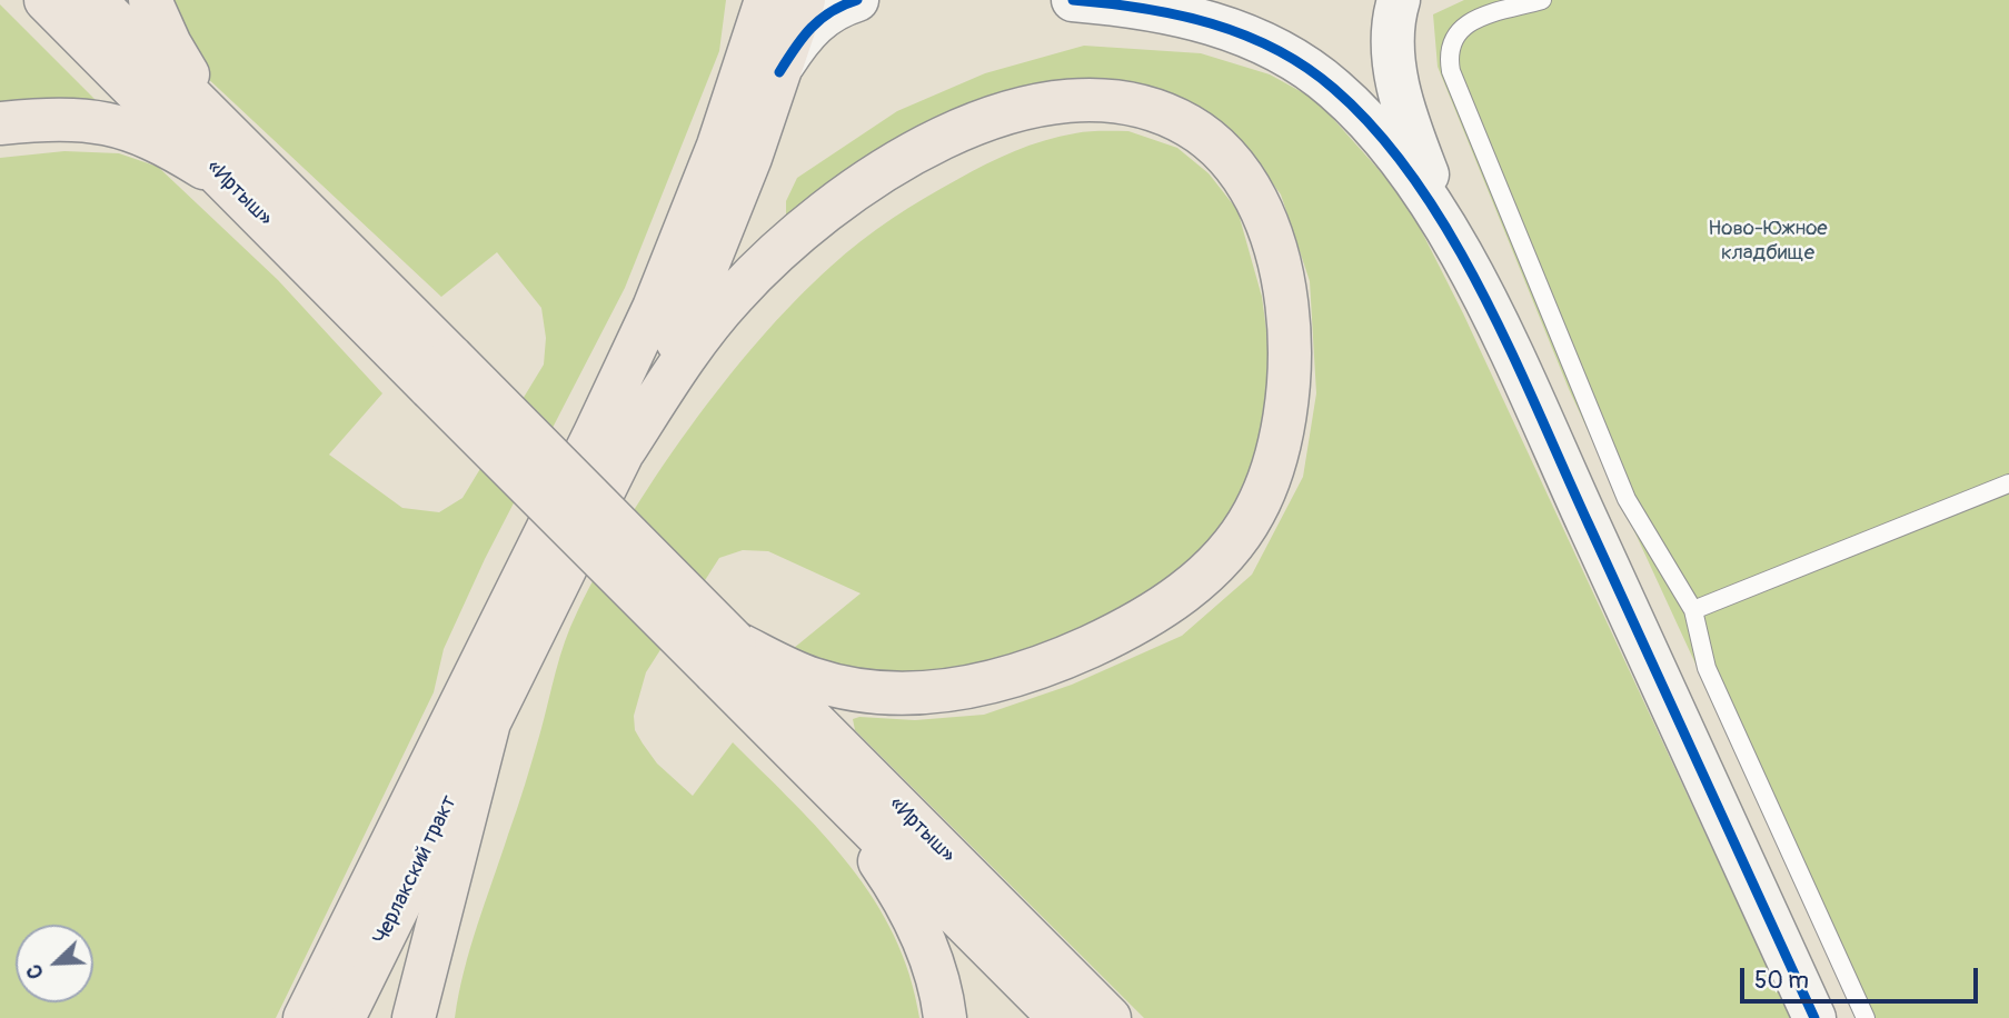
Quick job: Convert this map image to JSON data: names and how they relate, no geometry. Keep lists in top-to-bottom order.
{
  "streets": {
    "main road": ["«Иртыш»", "Черлакский тракт"]
  },
  "parks": ["Ново-Южное кладбище"],
  "scale_bar": "50 m",
  "north": "bottom left"
}
